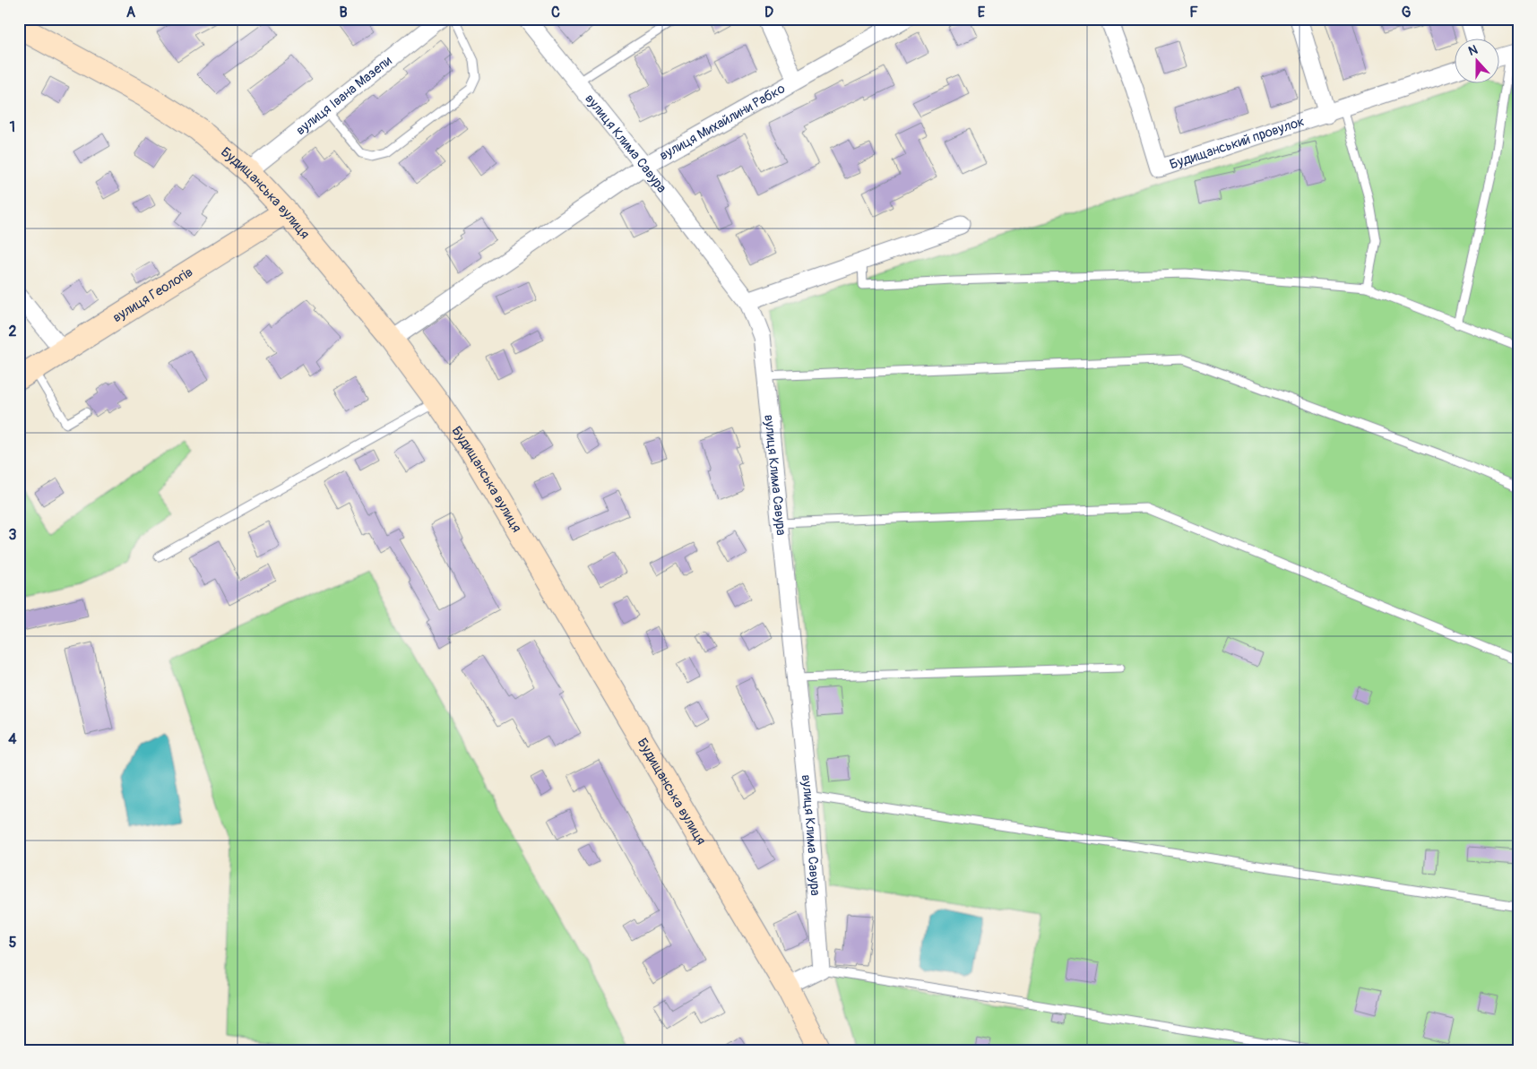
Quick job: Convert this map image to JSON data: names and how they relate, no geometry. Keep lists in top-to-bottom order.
{
  "streets": {
    "street": [
      "вулиця Івана Мазепи",
      "вулиця Михайлини Рабко",
      "вулиця Клима Савура",
      "Будищанський провулок",
      "Будищанська вулиця",
      "вулиця Геологів"
    ]
  },
  "crossings": [
    ["вулиця Івана Мазепи", "Будищанська вулиця"],
    ["вулиця Михайлини Рабко", "вулиця Клима Савура"],
    ["вулиця Михайлини Рабко", "Будищанська вулиця"],
    ["Будищанська вулиця", "вулиця Геологів"]
  ],
  "north": "top",
  "grid": {
    "columns": [
      "A",
      "B",
      "C",
      "D",
      "E",
      "F",
      "G"
    ],
    "rows": [
      "1",
      "2",
      "3",
      "4",
      "5"
    ]
  }
}
